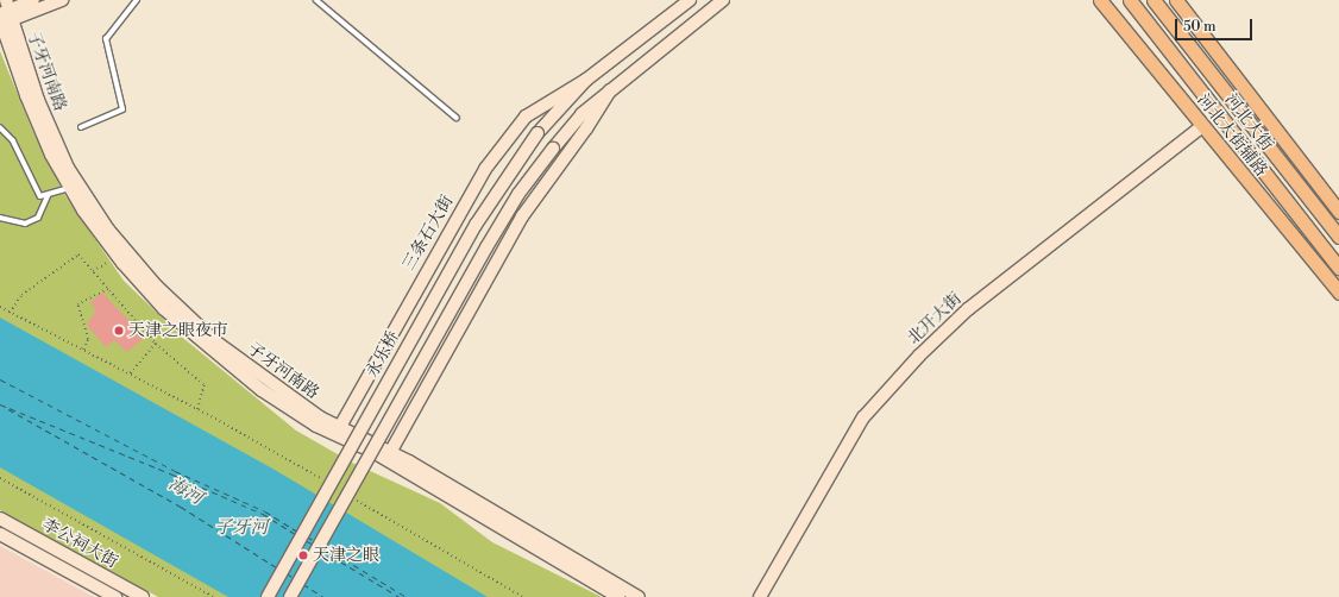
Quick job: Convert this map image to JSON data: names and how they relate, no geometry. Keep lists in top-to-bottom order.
{
  "streets": {
    "main road": [
      "子牙河南路",
      "河北大街",
      "河北大街辅路",
      "三条石大街",
      "北开大街",
      "永乐桥",
      "李公祠大街"
    ]
  },
  "crossings": [
    ["子牙河南路", "三条石大街"],
    ["河北大街辅路", "北开大街"],
    ["三条石大街", "永乐桥"]
  ],
  "water": ["海河", "子牙河"],
  "places": ["天津之眼夜市", "天津之眼"],
  "scale_bar": "50 m"
}
